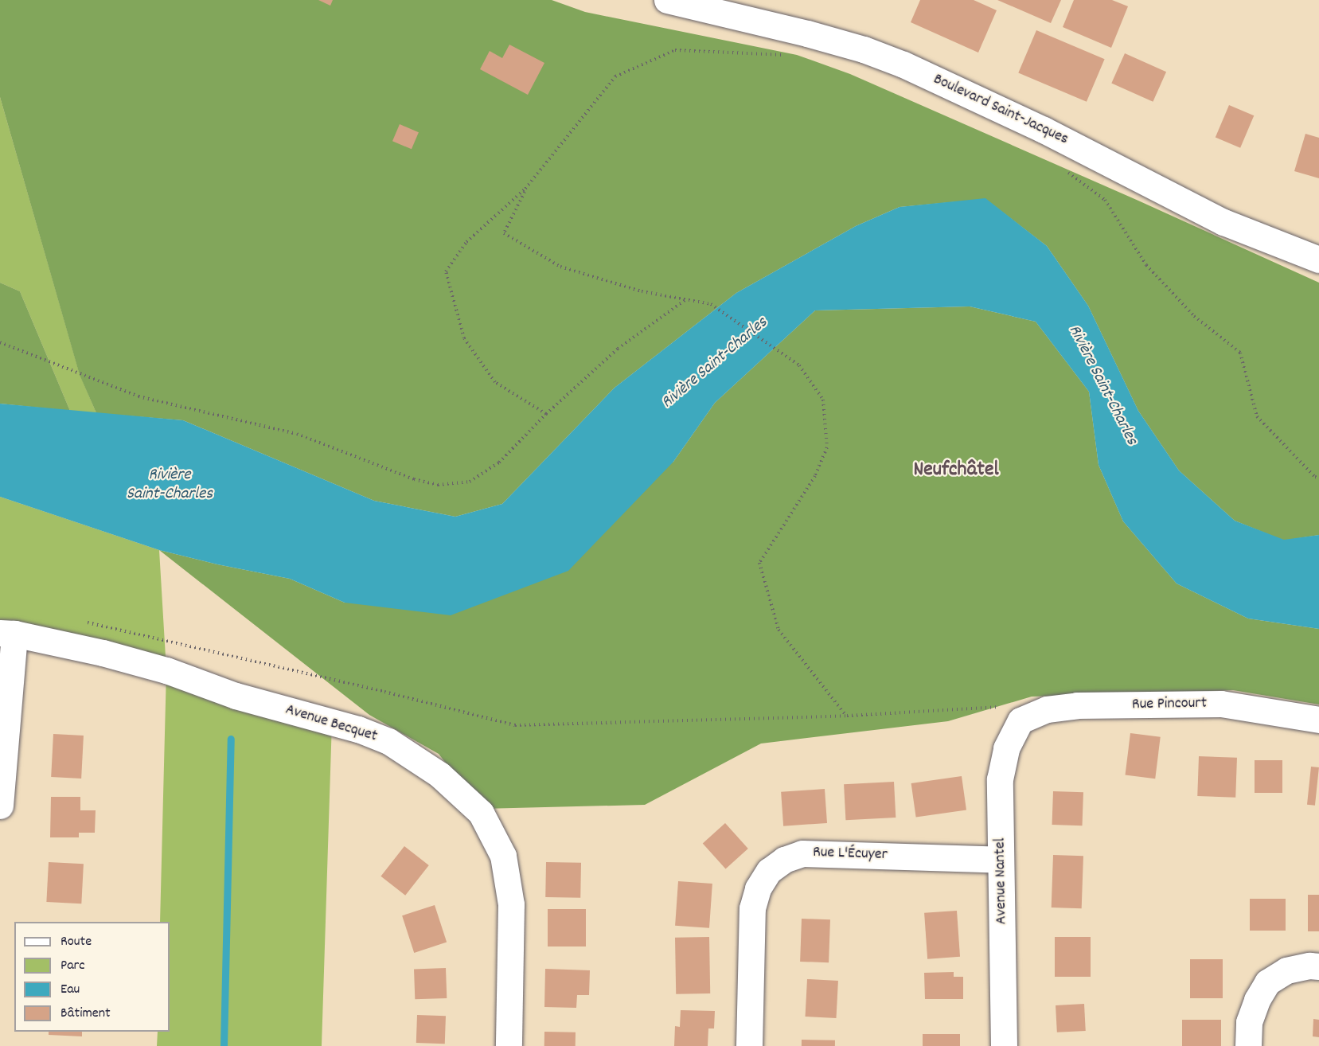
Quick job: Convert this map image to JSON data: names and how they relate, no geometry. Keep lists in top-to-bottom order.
{
  "streets": {
    "street": [
      "Boulevard Saint-Jacques",
      "Rue Pincourt",
      "Avenue Becquet",
      "Rue L'Écuyer",
      "Avenue Nantel"
    ]
  },
  "crossings": [
    ["Rue Pincourt", "Avenue Nantel"],
    ["Rue L'Écuyer", "Avenue Nantel"]
  ],
  "districts": ["Neufchâtel"],
  "water": ["Rivière Saint-Charles"],
  "legend": [
    "Route",
    "Parc",
    "Eau",
    "Bâtiment"
  ]
}
